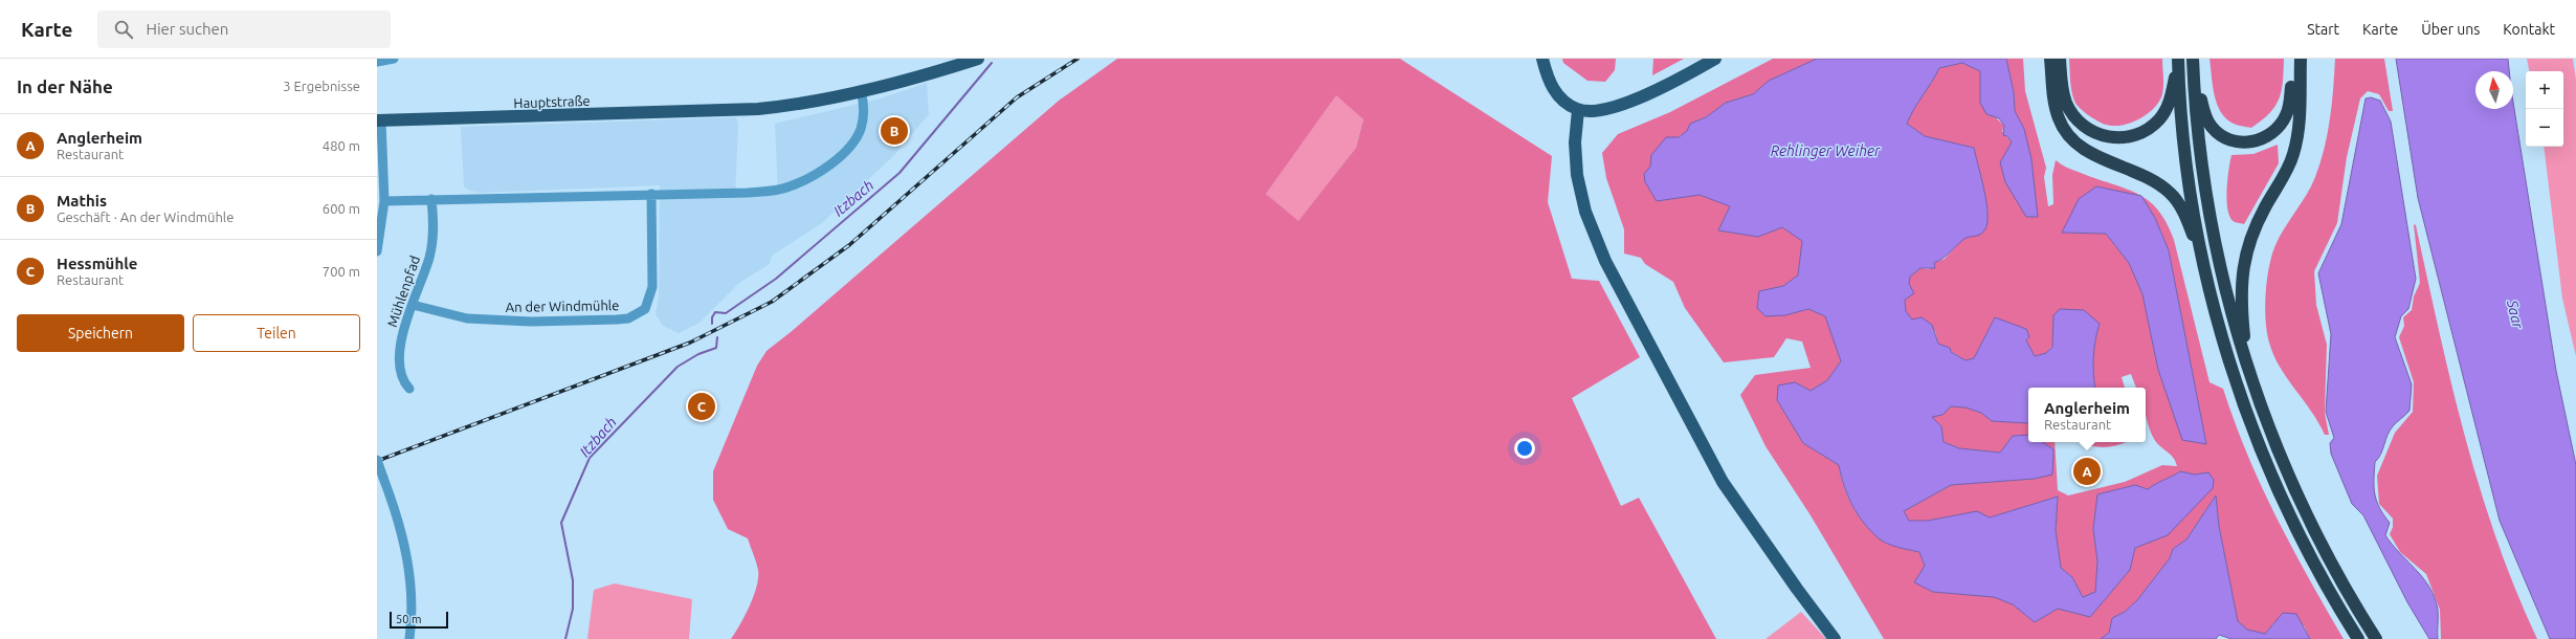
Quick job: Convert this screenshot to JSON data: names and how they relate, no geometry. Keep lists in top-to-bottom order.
{
  "streets": {
    "main road": ["Hauptstraße"],
    "street": ["Mühlenpfad", "An der Windmühle"]
  },
  "crossings": [
    ["Mühlenpfad", "An der Windmühle"]
  ],
  "water": ["Rehlinger Weiher", "Itzbach", "Saar"],
  "scale_bar": "50 m",
  "north": "top",
  "page": {
    "header": "Karte",
    "search": "Hier suchen",
    "nav": [
      "Start",
      "Karte",
      "Über uns",
      "Kontakt"
    ],
    "heading": ["In der Nähe", "3 Ergebnisse"],
    "map_buttons": ["+", "−"],
    "list": [
      {
        "mark": "A",
        "name": "Anglerheim",
        "note": "Restaurant",
        "value": "480 m"
      },
      {
        "mark": "B",
        "name": "Mathis",
        "note": "Geschäft · An der Windmühle",
        "value": "600 m"
      },
      {
        "mark": "C",
        "name": "Hessmühle",
        "note": "Restaurant",
        "value": "700 m"
      }
    ],
    "pins": ["B", "C", "A"],
    "buttons": ["Speichern", "Teilen"],
    "popup": ["Anglerheim", "Restaurant"],
    "scale": "50 m"
  }
}
